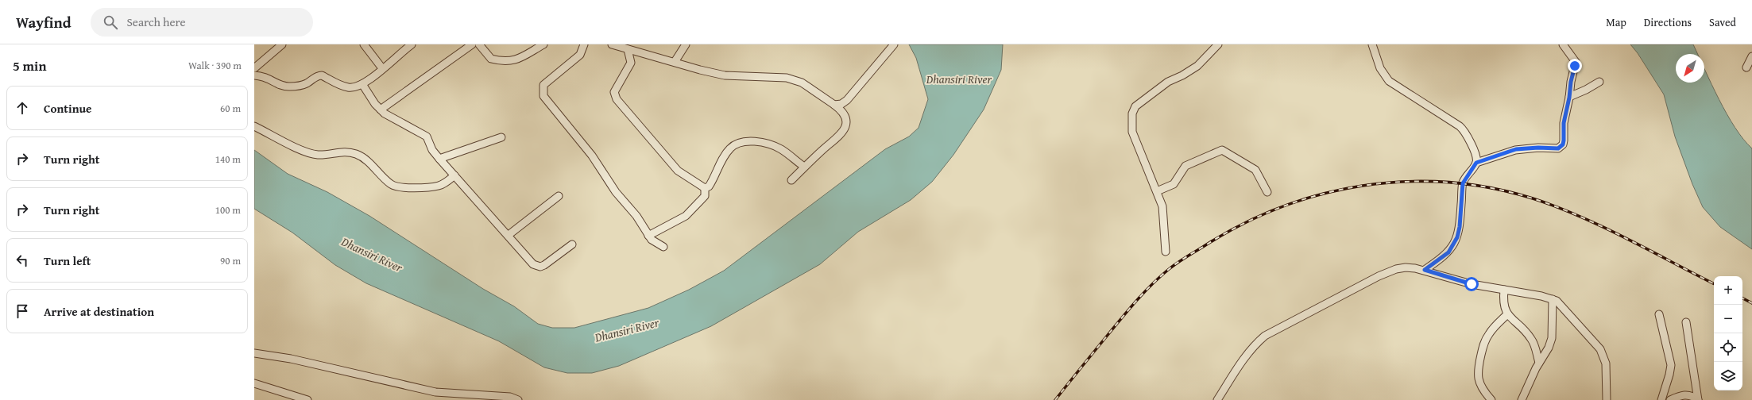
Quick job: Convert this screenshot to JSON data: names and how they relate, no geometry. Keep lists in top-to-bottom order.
{
  "water": ["Dhansiri River"],
  "north": "bottom left",
  "page": {
    "header": "Wayfind",
    "search": "Search here",
    "nav": ["Map", "Directions", "Saved"],
    "heading": ["5 min", "Walk · 390 m"],
    "list": [
      ["Continue", "60 m"],
      ["Turn right", "140 m"],
      ["Turn right", "100 m"],
      ["Turn left", "90 m"],
      "Arrive at destination"
    ],
    "map_buttons": ["+", "−"]
  }
}
